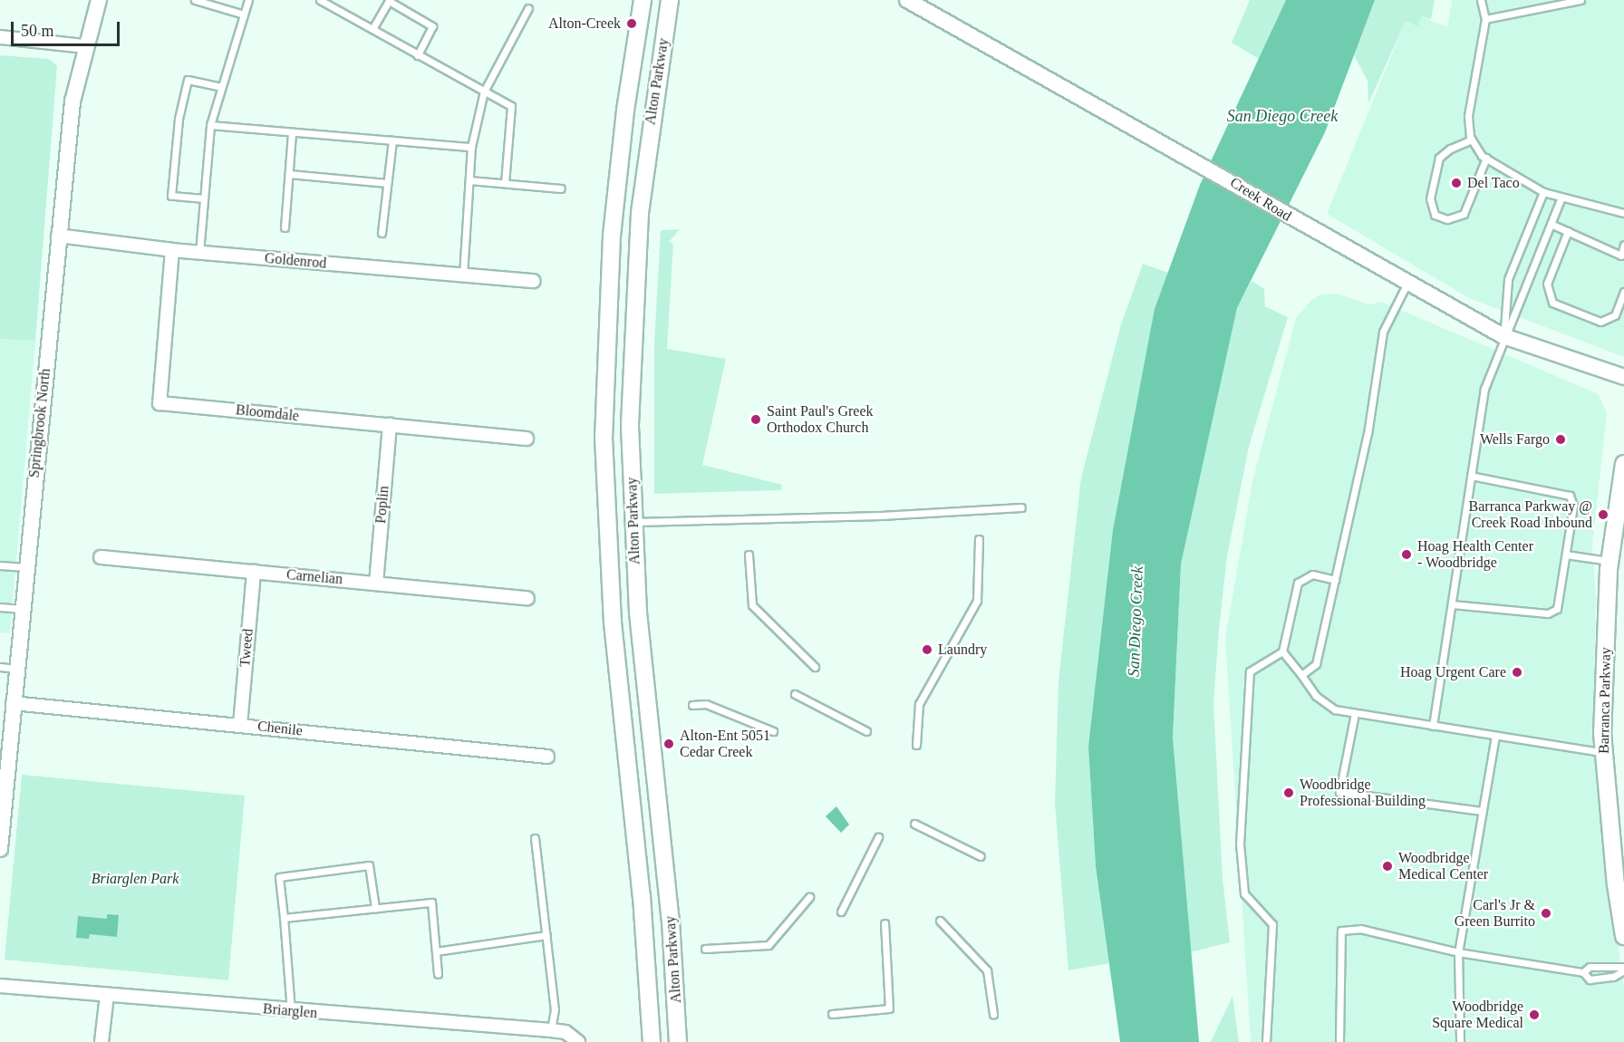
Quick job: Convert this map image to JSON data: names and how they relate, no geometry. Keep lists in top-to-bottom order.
{
  "streets": {
    "main road": ["Alton Parkway", "Barranca Parkway"],
    "street": [
      "Creek Road",
      "Goldenrod",
      "Bloomdale",
      "Springbrook North",
      "Poplin",
      "Carnelian",
      "Tweed",
      "Chenile",
      "Briarglen"
    ]
  },
  "crossings": [
    ["Goldenrod", "Bloomdale"],
    ["Goldenrod", "Springbrook North"],
    ["Bloomdale", "Poplin"],
    ["Springbrook North", "Chenile"],
    ["Poplin", "Carnelian"],
    ["Carnelian", "Tweed"],
    ["Tweed", "Chenile"]
  ],
  "water": ["San Diego Creek"],
  "parks": ["Briarglen Park"],
  "places": [
    "Alton-Creek",
    "Del Taco",
    "Saint Paul's Greek Orthodox Church",
    "Wells Fargo",
    "Barranca Parkway @ Creek Road Inbound",
    "Hoag Health Center - Woodbridge",
    "Laundry",
    "Hoag Urgent Care",
    "Alton-Ent 5051 Cedar Creek",
    "Woodbridge Professional Building",
    "Woodbridge Medical Center",
    "Carl's Jr & Green Burrito",
    "Woodbridge Square Medical"
  ],
  "scale_bar": "50 m"
}
